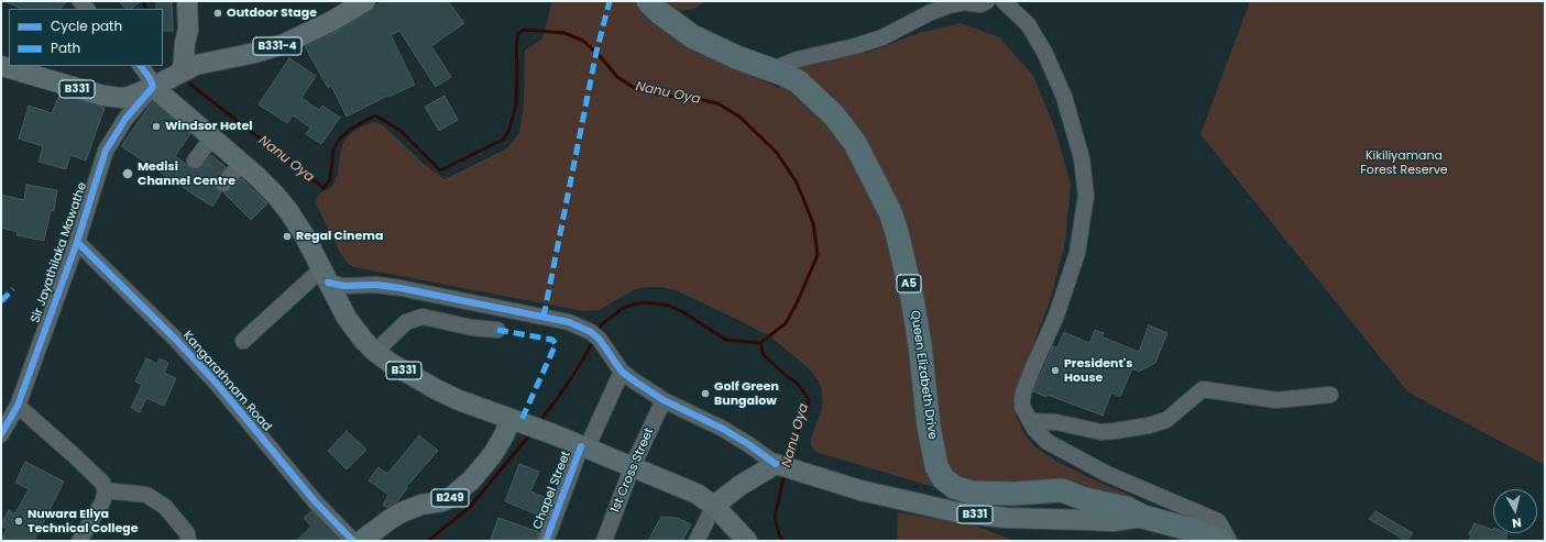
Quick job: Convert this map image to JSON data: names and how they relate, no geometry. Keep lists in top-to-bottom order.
{
  "streets": {
    "highway": ["A5", "Queen Elizabeth Drive"],
    "main road": ["B331-4", "B331", "B249"],
    "street": [
      "Sir Jayathilaka Mawathe",
      "Kangarathnam Road",
      "1st Cross Street",
      "Chapel Street"
    ]
  },
  "crossings": [
    ["B331-4", "B331"],
    ["B331-4", "Sir Jayathilaka Mawathe"],
    ["B331", "Sir Jayathilaka Mawathe"],
    ["B331", "A5"],
    ["B331", "Queen Elizabeth Drive"],
    ["B331", "1st Cross Street"],
    ["B331", "Chapel Street"],
    ["B331", "B249"],
    ["Sir Jayathilaka Mawathe", "Kangarathnam Road"],
    ["A5", "Queen Elizabeth Drive"]
  ],
  "water": ["Nanu Oya"],
  "parks": ["Kikiliyamana Forest Reserve"],
  "places": [
    "Outdoor Stage",
    "Windsor Hotel",
    "Medisi Channel Centre",
    "Regal Cinema",
    "President's House",
    "Golf Green Bungalow",
    "Nuwara Eliya Technical College"
  ],
  "legend": ["Cycle path", "Path"],
  "north": "bottom"
}
